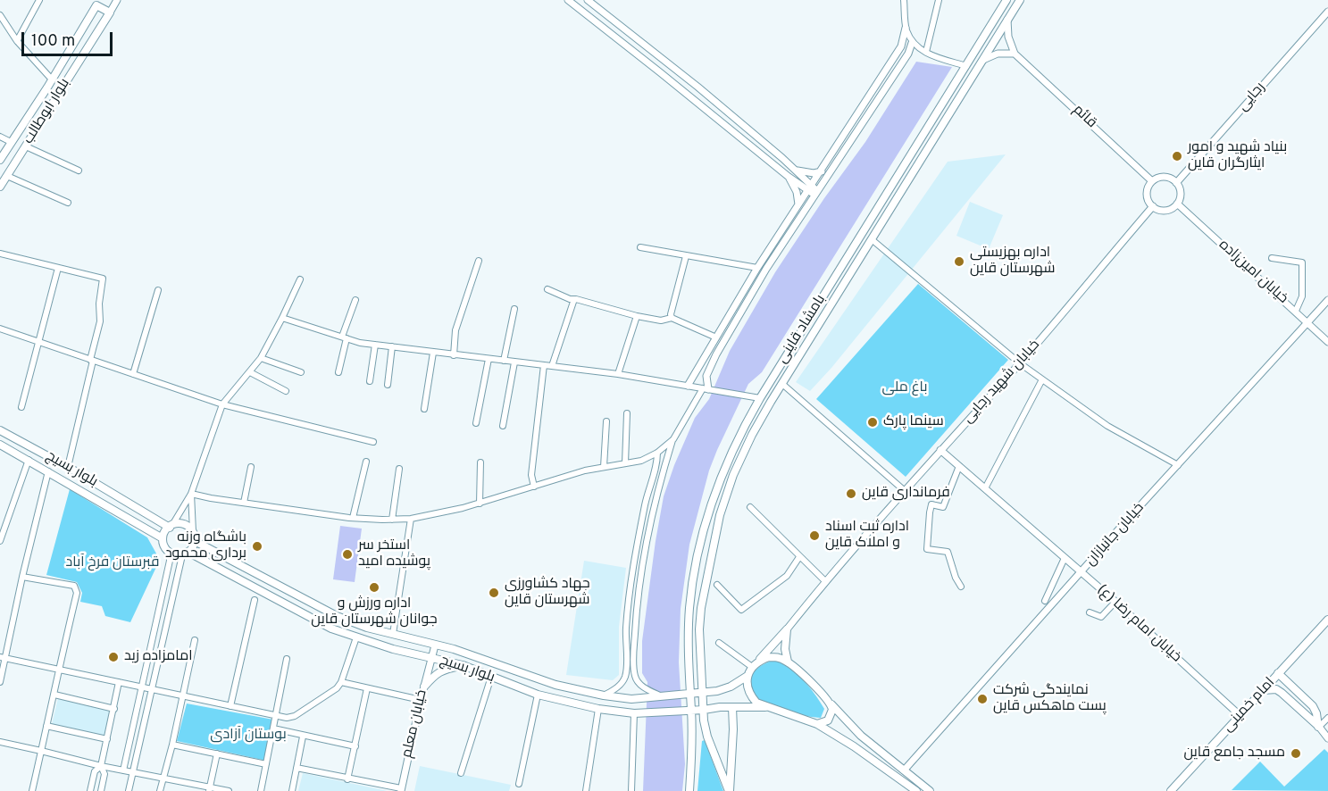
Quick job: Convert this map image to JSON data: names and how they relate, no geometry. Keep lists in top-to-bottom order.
{
  "streets": {
    "main road": [
      "بلوار ابوطالب",
      "بامشاد قاینی",
      "بلوار بسیج",
      "امام خمینی"
    ],
    "street": [
      "رجایی",
      "قائم",
      "خیابان امین‌زاده",
      "خیابان شهید رجایی",
      "خیابان جانبازان",
      "خیابان امام رضا (ع)",
      "خیابان معلم"
    ]
  },
  "crossings": [
    ["رجایی", "قائم"],
    ["رجایی", "خیابان امین‌زاده"],
    ["رجایی", "خیابان شهید رجایی"],
    ["قائم", "خیابان امین‌زاده"],
    ["قائم", "خیابان شهید رجایی"],
    ["خیابان امین‌زاده", "خیابان شهید رجایی"],
    ["خیابان امین‌زاده", "خیابان جانبازان"],
    ["بامشاد قاینی", "بلوار بسیج"],
    ["خیابان شهید رجایی", "خیابان امام رضا (ع)"],
    ["بلوار بسیج", "خیابان معلم"],
    ["خیابان جانبازان", "خیابان امام رضا (ع)"],
    ["خیابان امام رضا (ع)", "امام خمینی"]
  ],
  "parks": ["باغ ملی", "قبرستان فرخ آباد", "بوستان آزادی"],
  "places": [
    "بنیاد شهید و امور ایثارگران قاین",
    "اداره بهزیستی شهرستان قاین",
    "سینما پارک",
    "فرمانداری قاین",
    "اداره ثبت اسناد و املاک قاین",
    "باشگاه وزنه برداری محمود",
    "استخر سر پوشیده امید",
    "اداره ورزش و جوانان شهرستان قاین",
    "جهاد کشاورزی شهرستان قاین",
    "امامزاده زید",
    "نمایندگی شرکت پست ماهکس قاین",
    "مسجد جامع قاین"
  ],
  "scale_bar": "100 m"
}
